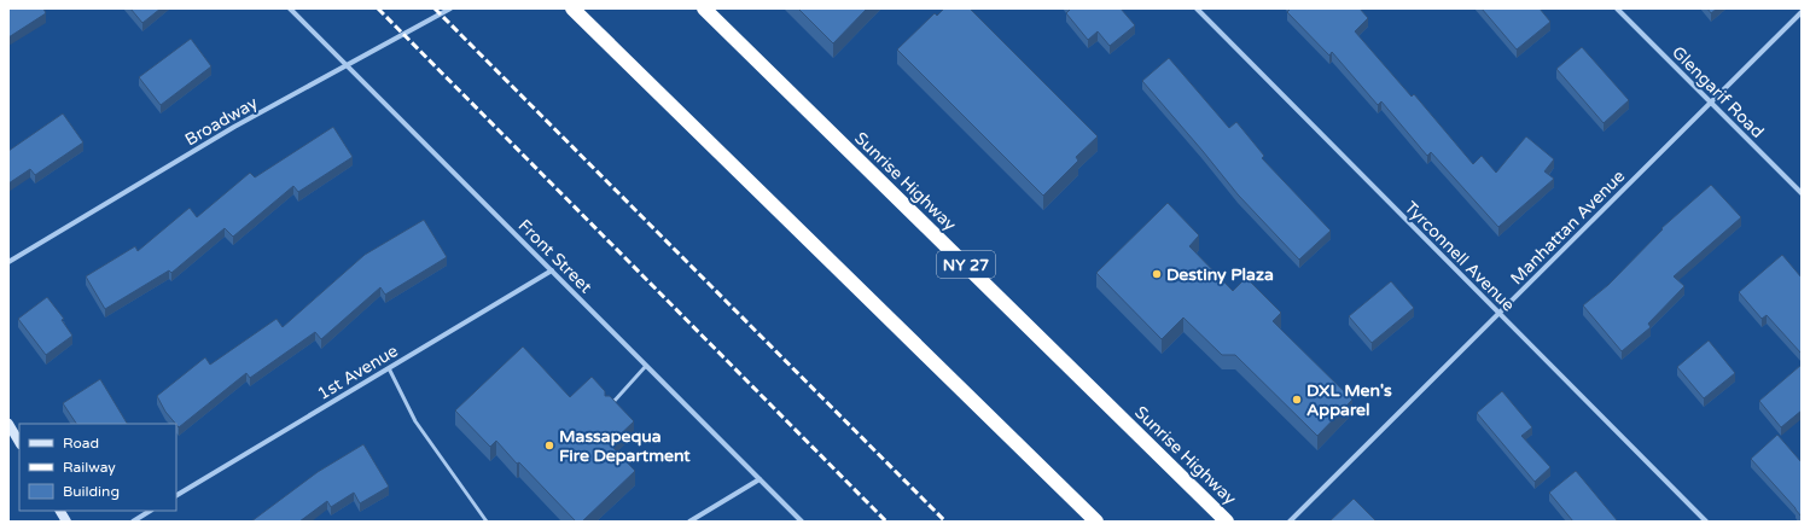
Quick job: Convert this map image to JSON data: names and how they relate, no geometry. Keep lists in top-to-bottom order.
{
  "streets": {
    "highway": ["Sunrise Highway", "NY 27"],
    "street": [
      "Glengarif Road",
      "Broadway",
      "Manhattan Avenue",
      "Front Street",
      "Tyrconnell Avenue",
      "1st Avenue"
    ]
  },
  "crossings": [
    ["Glengarif Road", "Manhattan Avenue"],
    ["Broadway", "Front Street"],
    ["Manhattan Avenue", "Tyrconnell Avenue"],
    ["Front Street", "1st Avenue"]
  ],
  "places": ["Destiny Plaza", "DXL Men's Apparel", "Massapequa Fire Department"],
  "legend": ["Road", "Railway", "Building"]
}
